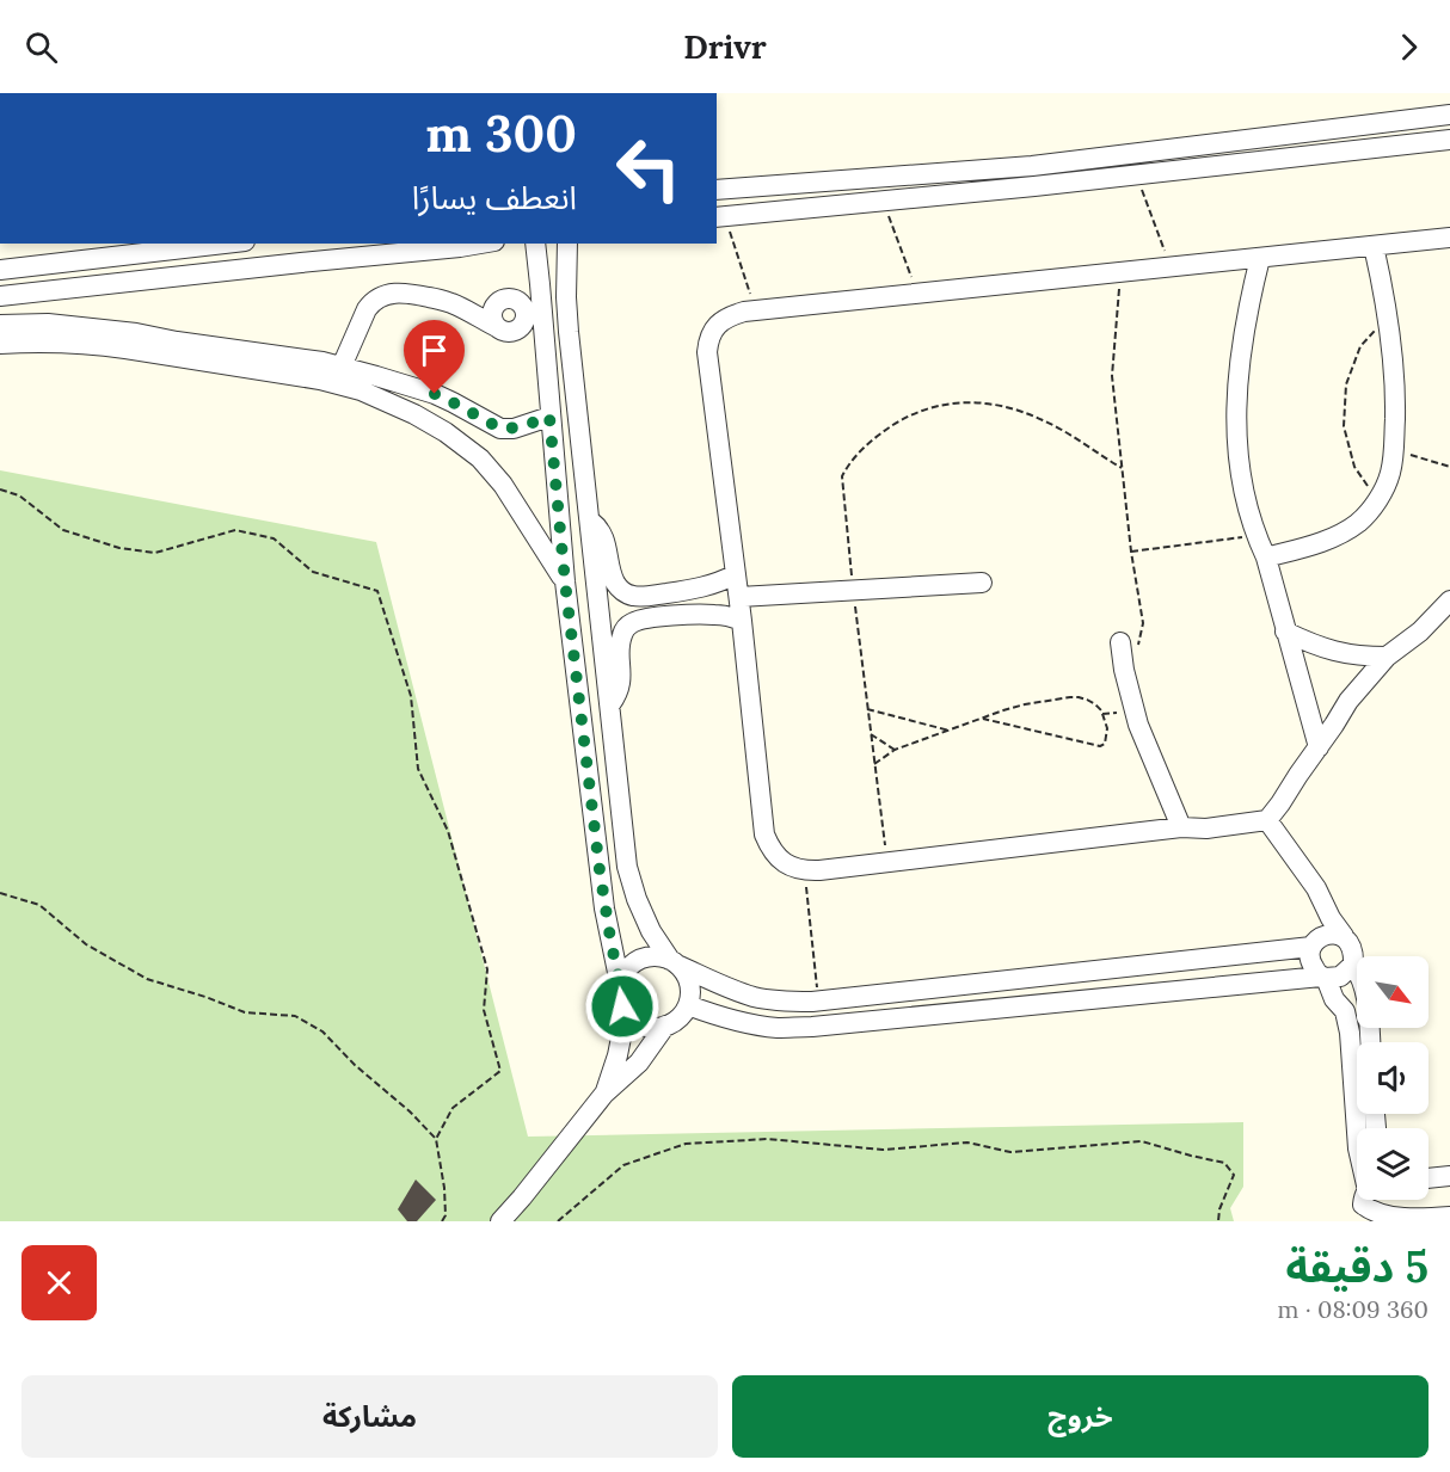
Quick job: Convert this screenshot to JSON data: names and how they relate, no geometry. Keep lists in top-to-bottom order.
{
  "north": "bottom right",
  "page": {
    "header": "Drivr",
    "turn": ["300 m", "انعطف يسارًا"],
    "heading": ["5 دقيقة", "360 m · 08:09"],
    "buttons": ["خروج", "مشاركة"]
  }
}
